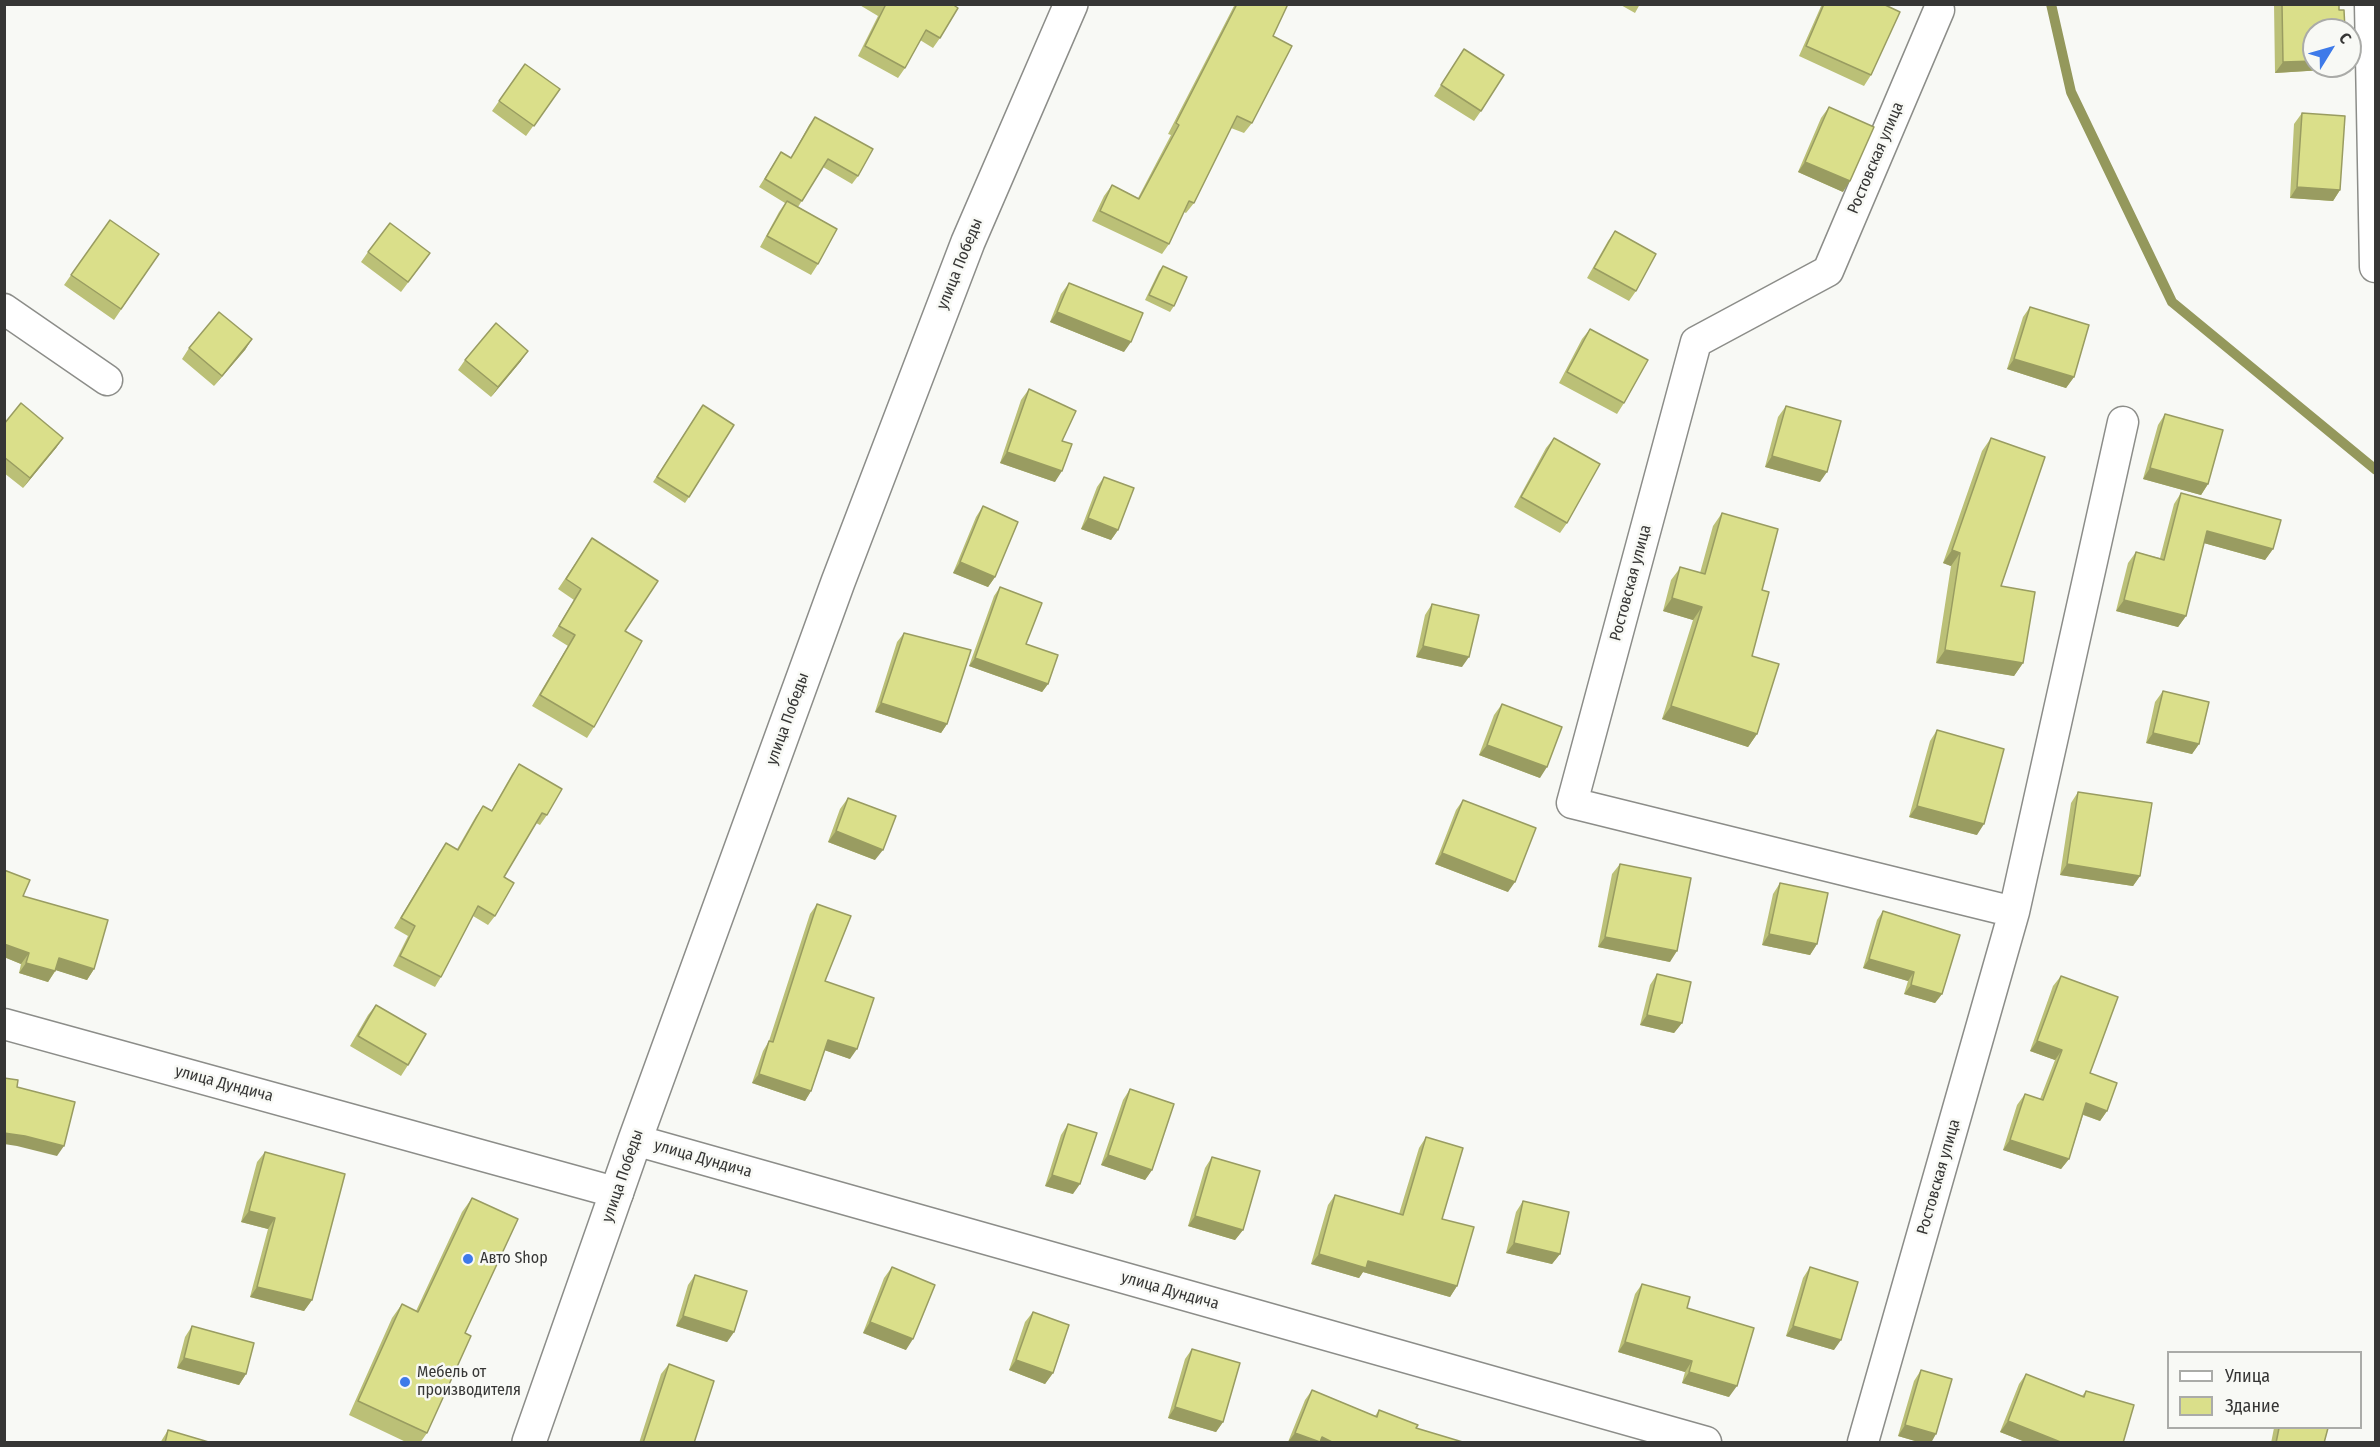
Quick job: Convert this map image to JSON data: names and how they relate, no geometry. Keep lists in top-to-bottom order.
{
  "streets": {
    "street": ["Ростовская улица", "улица Победы", "улица Дундича"]
  },
  "crossings": [
    ["улица Победы", "улица Дундича"]
  ],
  "places": ["Авто Shop", "Мебель от производителя"],
  "legend": ["Улица", "Здание"],
  "north": "top right"
}
